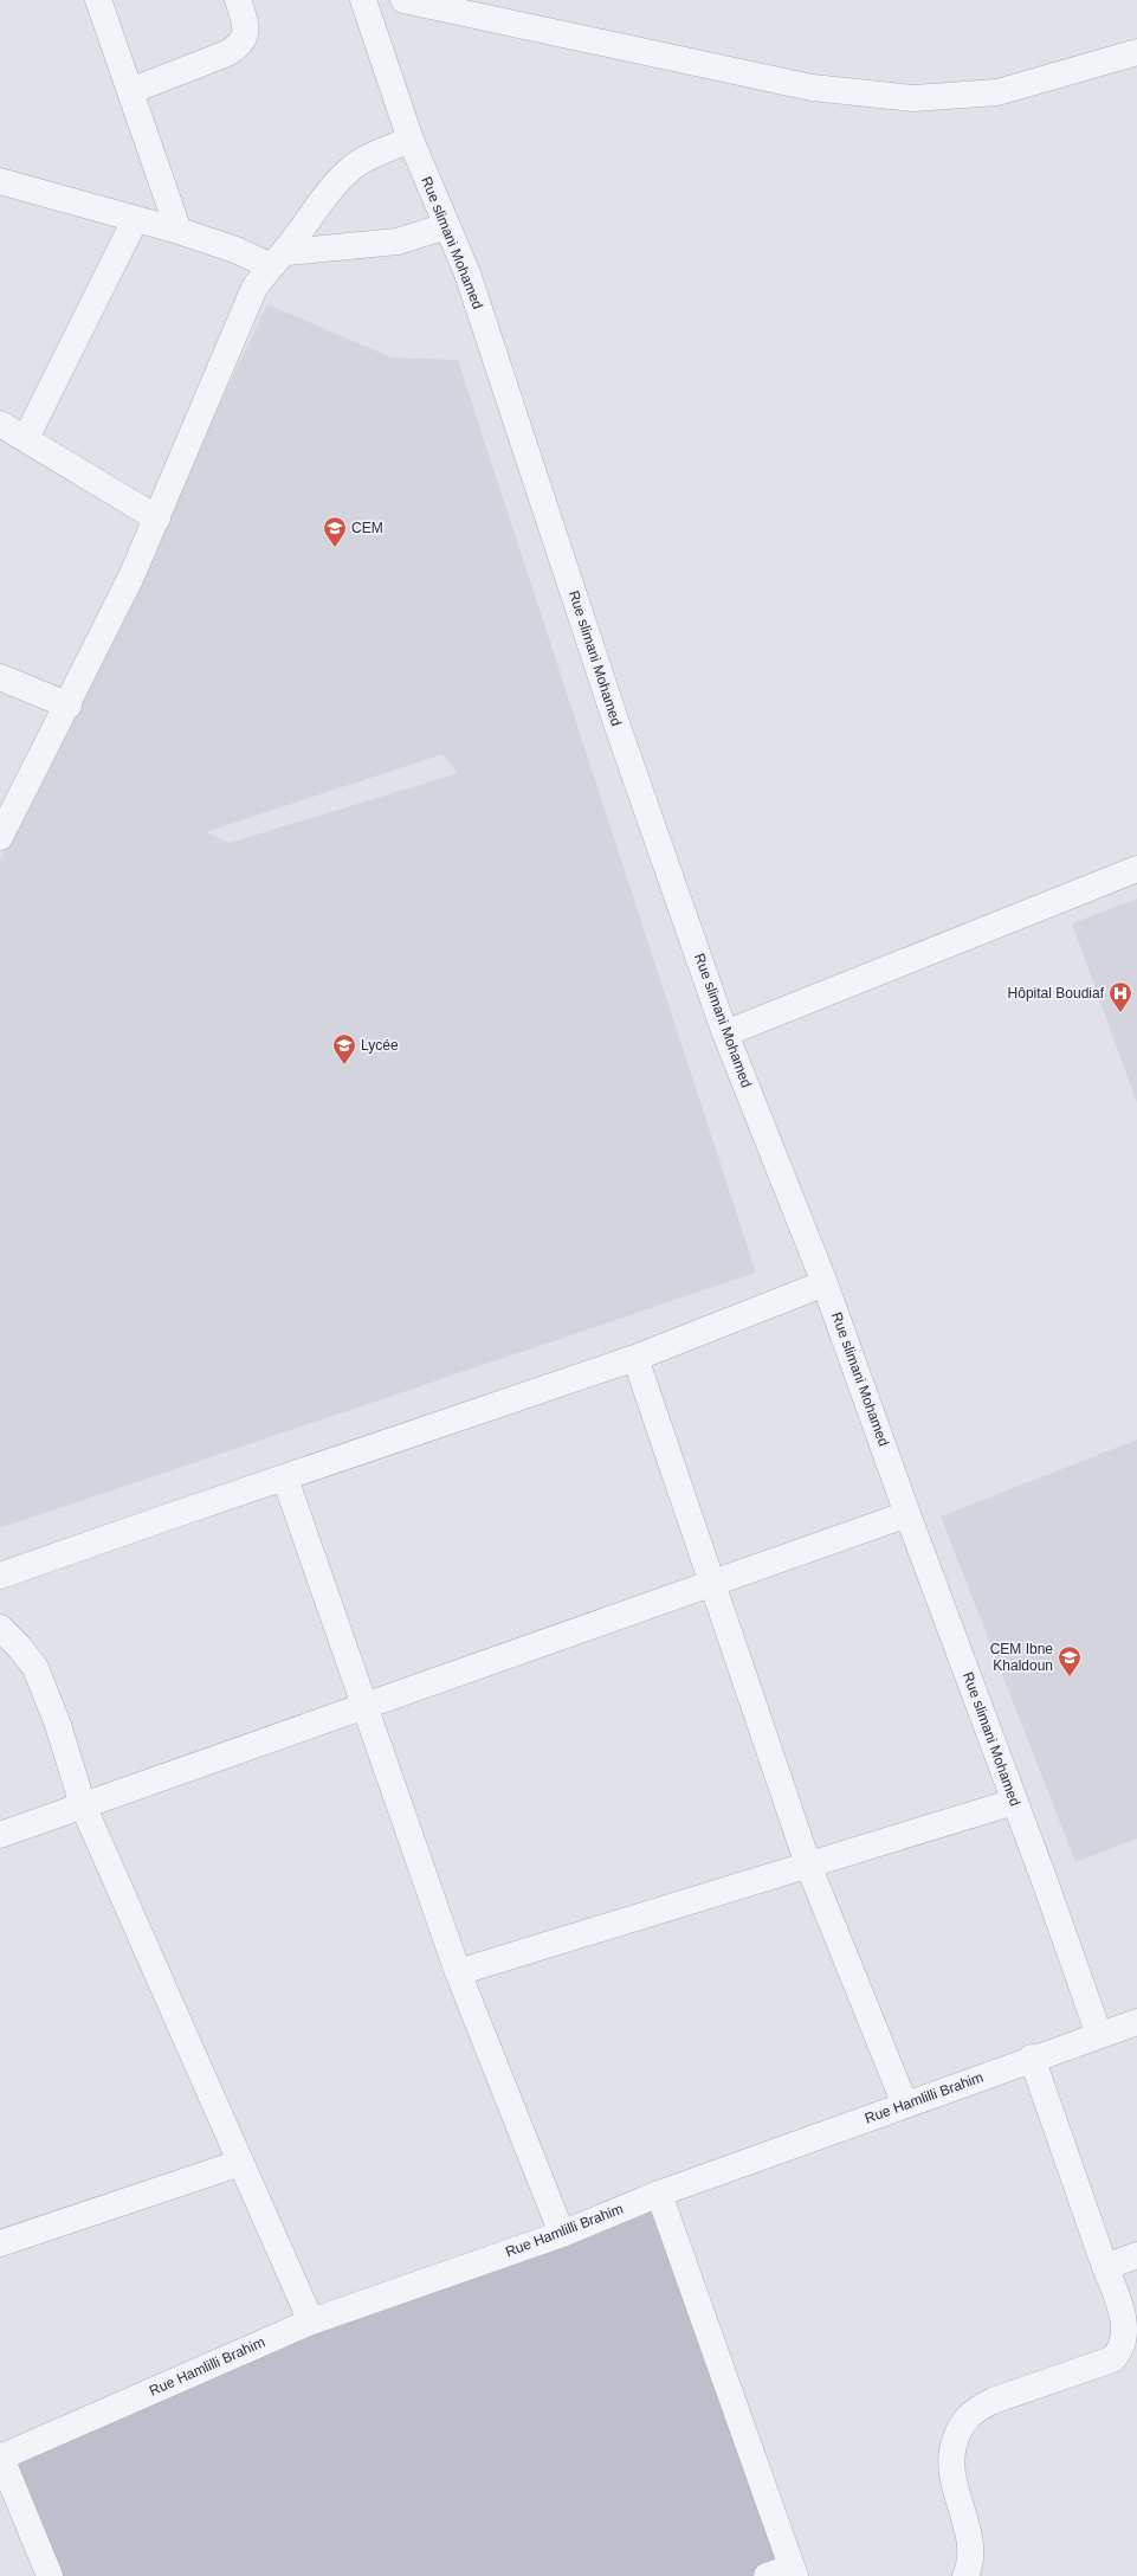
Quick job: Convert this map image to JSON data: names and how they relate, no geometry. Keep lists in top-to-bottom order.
{
  "streets": {
    "street": ["Rue slimani Mohamed", "Rue Hamlilli Brahim"]
  },
  "crossings": [
    ["Rue slimani Mohamed", "Rue Hamlilli Brahim"]
  ],
  "places": {
    "school or university": ["CEM", "Lycée", "CEM Ibne Khaldoun"],
    "hospital": ["Hôpital Boudiaf"]
  }
}
